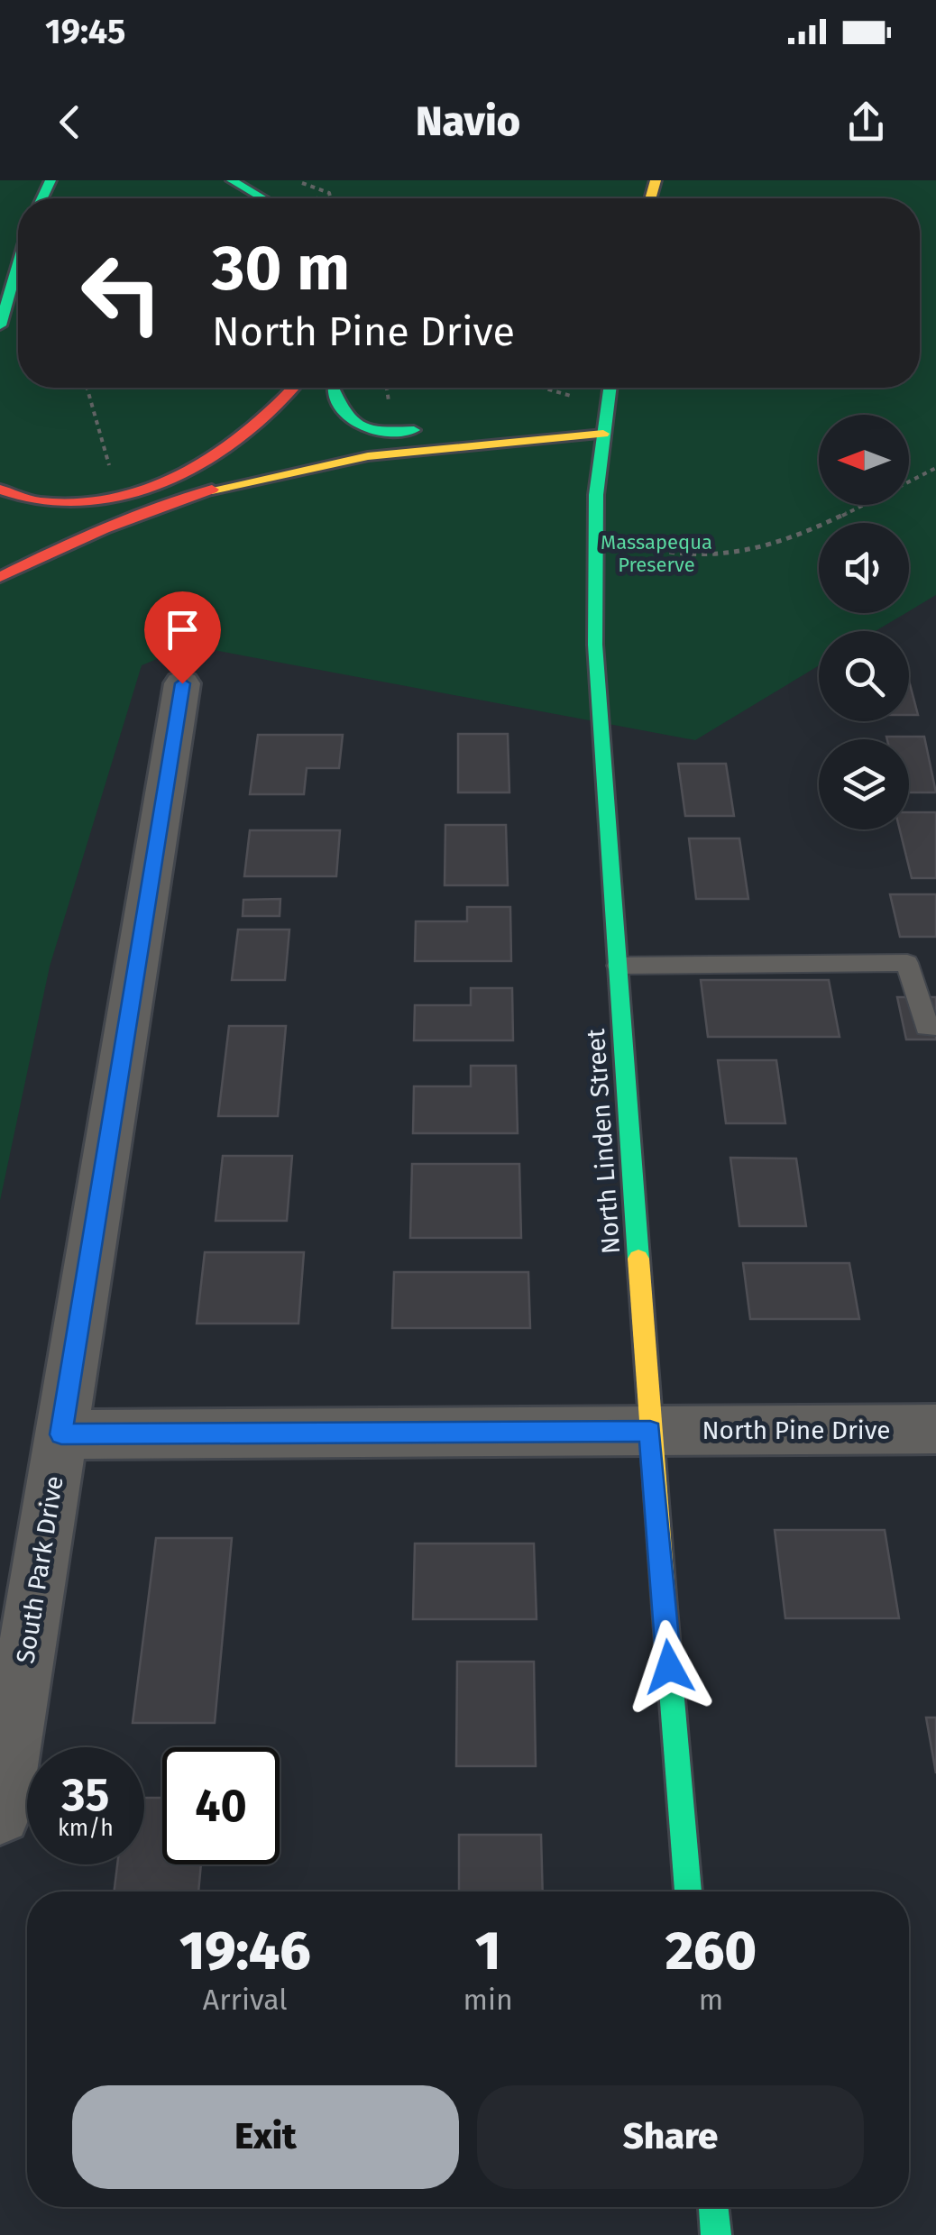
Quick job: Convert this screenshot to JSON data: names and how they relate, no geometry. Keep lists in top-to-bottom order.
{
  "streets": {
    "main road": ["North Linden Street"],
    "street": ["North Pine Drive", "South Park Drive"]
  },
  "crossings": [
    ["North Linden Street", "North Pine Drive"],
    ["North Pine Drive", "South Park Drive"]
  ],
  "parks": ["Massapequa Preserve"],
  "north": "left",
  "page": {
    "status": "19:45",
    "header": "Navio",
    "turn": ["30 m", "North Pine Drive"],
    "speed": "35 km/h",
    "limit": "40",
    "eta": [
      "19:46",
      "Arrival",
      "1",
      "min",
      "260",
      "m"
    ],
    "buttons": ["Exit", "Share"]
  }
}
